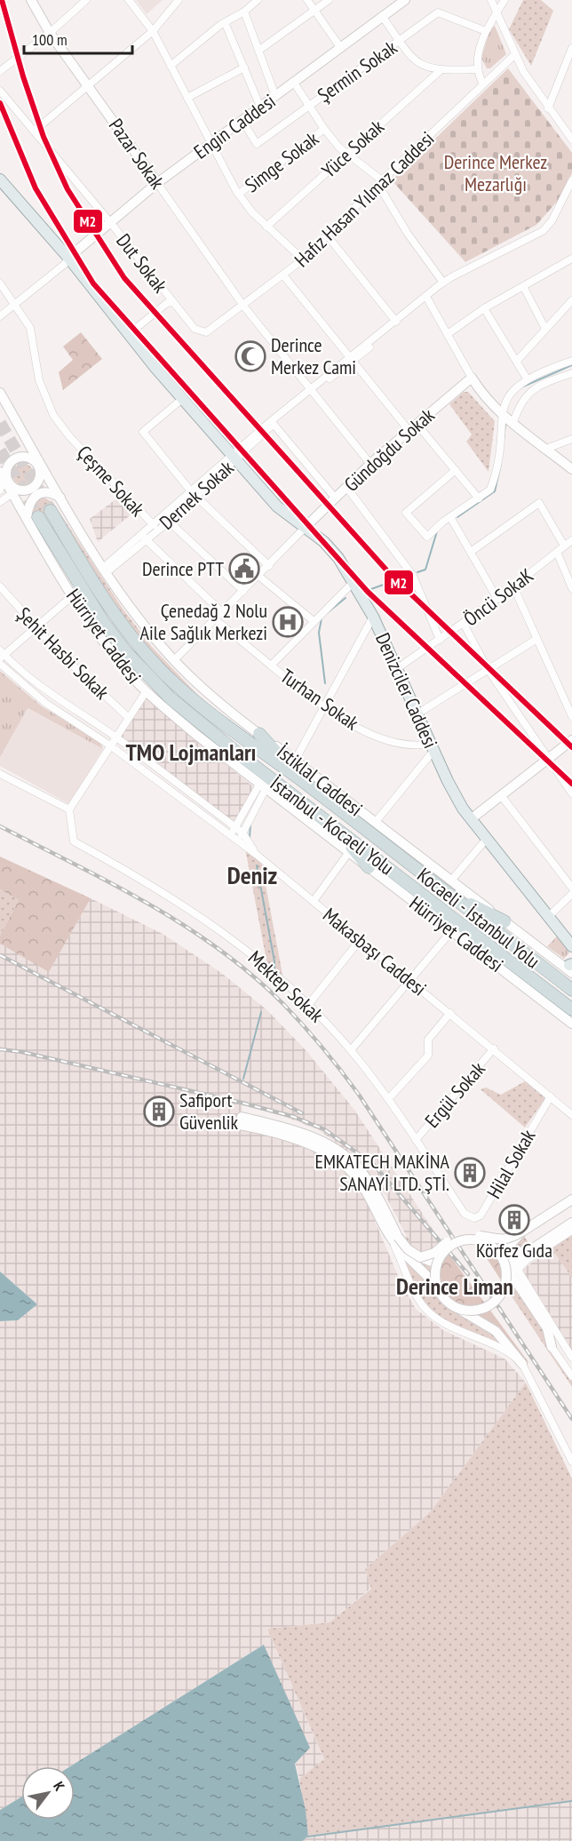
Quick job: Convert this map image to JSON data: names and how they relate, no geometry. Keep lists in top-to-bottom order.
{
  "streets": {
    "highway": ["İstanbul - Kocaeli Yolu", "Kocaeli - İstanbul Yolu"],
    "main road": [
      "Engin Caddesi",
      "Pazar Sokak",
      "Gündoğdu Sokak",
      "Hürriyet Caddesi",
      "Denizciler Caddesi",
      "İstiklal Caddesi"
    ],
    "street": [
      "Şermin Sokak",
      "Yüce Sokak",
      "Simge Sokak",
      "Hafız Hasan Yılmaz Caddesi",
      "Dut Sokak",
      "Çeşme Sokak",
      "Dernek Sokak",
      "Öncü SokaK",
      "Şehit Hasbi Sokak",
      "Turhan Sokak",
      "Makasbaşı Caddesi",
      "Mektep Sokak",
      "Ergül Sokak",
      "Hilal Sokak"
    ]
  },
  "crossings": [
    ["Şermin Sokak", "Engin Caddesi"],
    ["Engin Caddesi", "Pazar Sokak"],
    ["Engin Caddesi", "Dut Sokak"],
    ["Engin Caddesi", "Çeşme Sokak"],
    ["Engin Caddesi", "Denizciler Caddesi"],
    ["Pazar Sokak", "Hafız Hasan Yılmaz Caddesi"],
    ["Pazar Sokak", "Gündoğdu Sokak"],
    ["Pazar Sokak", "Dernek Sokak"],
    ["Hafız Hasan Yılmaz Caddesi", "Dut Sokak"],
    ["Gündoğdu Sokak", "Denizciler Caddesi"],
    ["Gündoğdu Sokak", "Turhan Sokak"],
    ["Gündoğdu Sokak", "İstiklal Caddesi"],
    ["Çeşme Sokak", "Dernek Sokak"],
    ["Dernek Sokak", "Denizciler Caddesi"],
    ["Dernek Sokak", "İstiklal Caddesi"],
    ["Öncü SokaK", "Denizciler Caddesi"],
    ["Hürriyet Caddesi", "İstiklal Caddesi"],
    ["Hürriyet Caddesi", "İstanbul - Kocaeli Yolu"],
    ["Denizciler Caddesi", "Turhan Sokak"],
    ["Makasbaşı Caddesi", "Ergül Sokak"],
    ["Makasbaşı Caddesi", "Hilal Sokak"],
    ["Mektep Sokak", "Ergül Sokak"],
    ["Mektep Sokak", "Hilal Sokak"]
  ],
  "districts": ["TMO Lojmanları", "Deniz", "Derince Liman"],
  "parks": ["Derince Merkez Mezarlığı"],
  "places": {
    "mosque": ["Derince Merkez Cami"],
    "public building": ["Derince PTT"],
    "hospital": ["Çenedağ 2 Nolu Aile Sağlık Merkezi"],
    "building": ["Safiport Güvenlik", "EMKATECH MAKİNA SANAYİ LTD. ŞTİ.", "Körfez Gıda"]
  },
  "lines": ["transit line M2"],
  "scale_bar": "100 m",
  "north": "top right"
}
